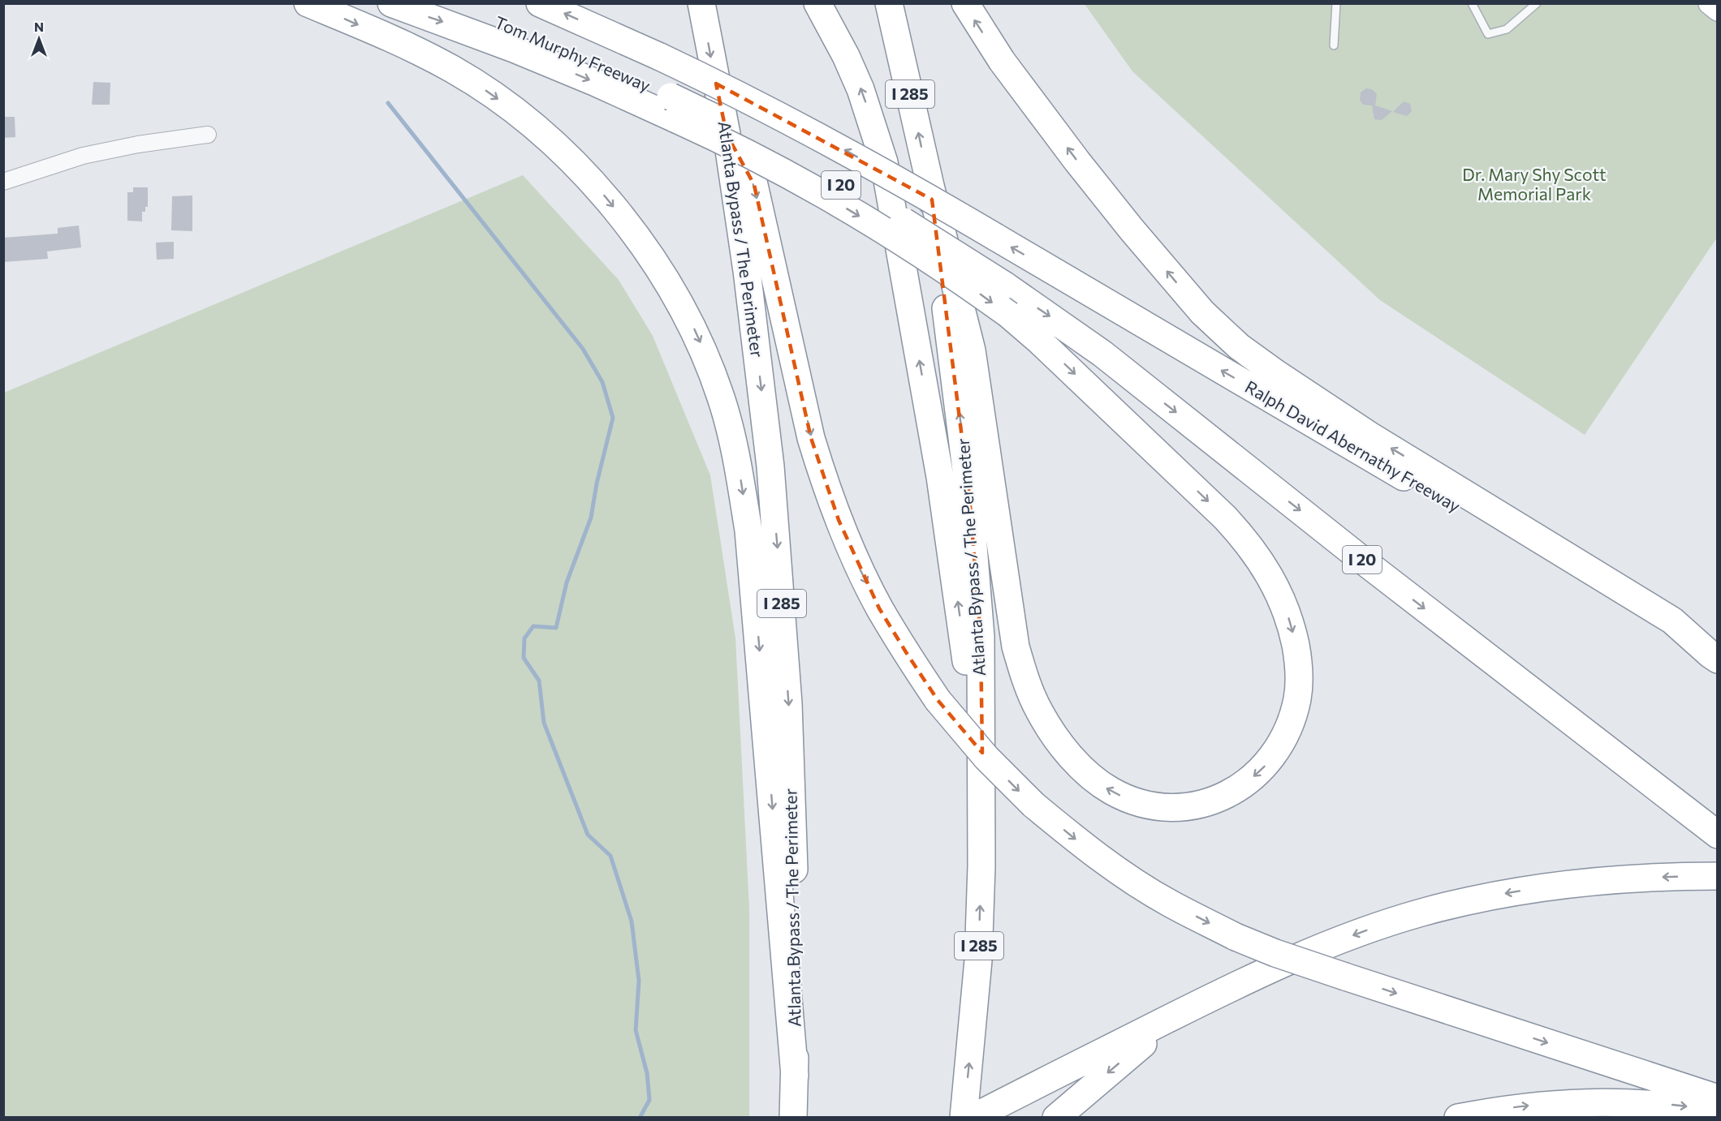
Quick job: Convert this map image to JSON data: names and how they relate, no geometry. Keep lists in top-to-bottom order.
{
  "streets": {
    "highway": [
      "Tom Murphy Freeway",
      "I 285",
      "I 20",
      "Atlanta Bypass / The Perimeter",
      "Ralph David Abernathy Freeway"
    ]
  },
  "crossings": [
    ["Tom Murphy Freeway", "I 20"],
    ["Tom Murphy Freeway", "Ralph David Abernathy Freeway"]
  ],
  "parks": ["Dr. Mary Shy Scott Memorial Park"],
  "north": "top"
}
